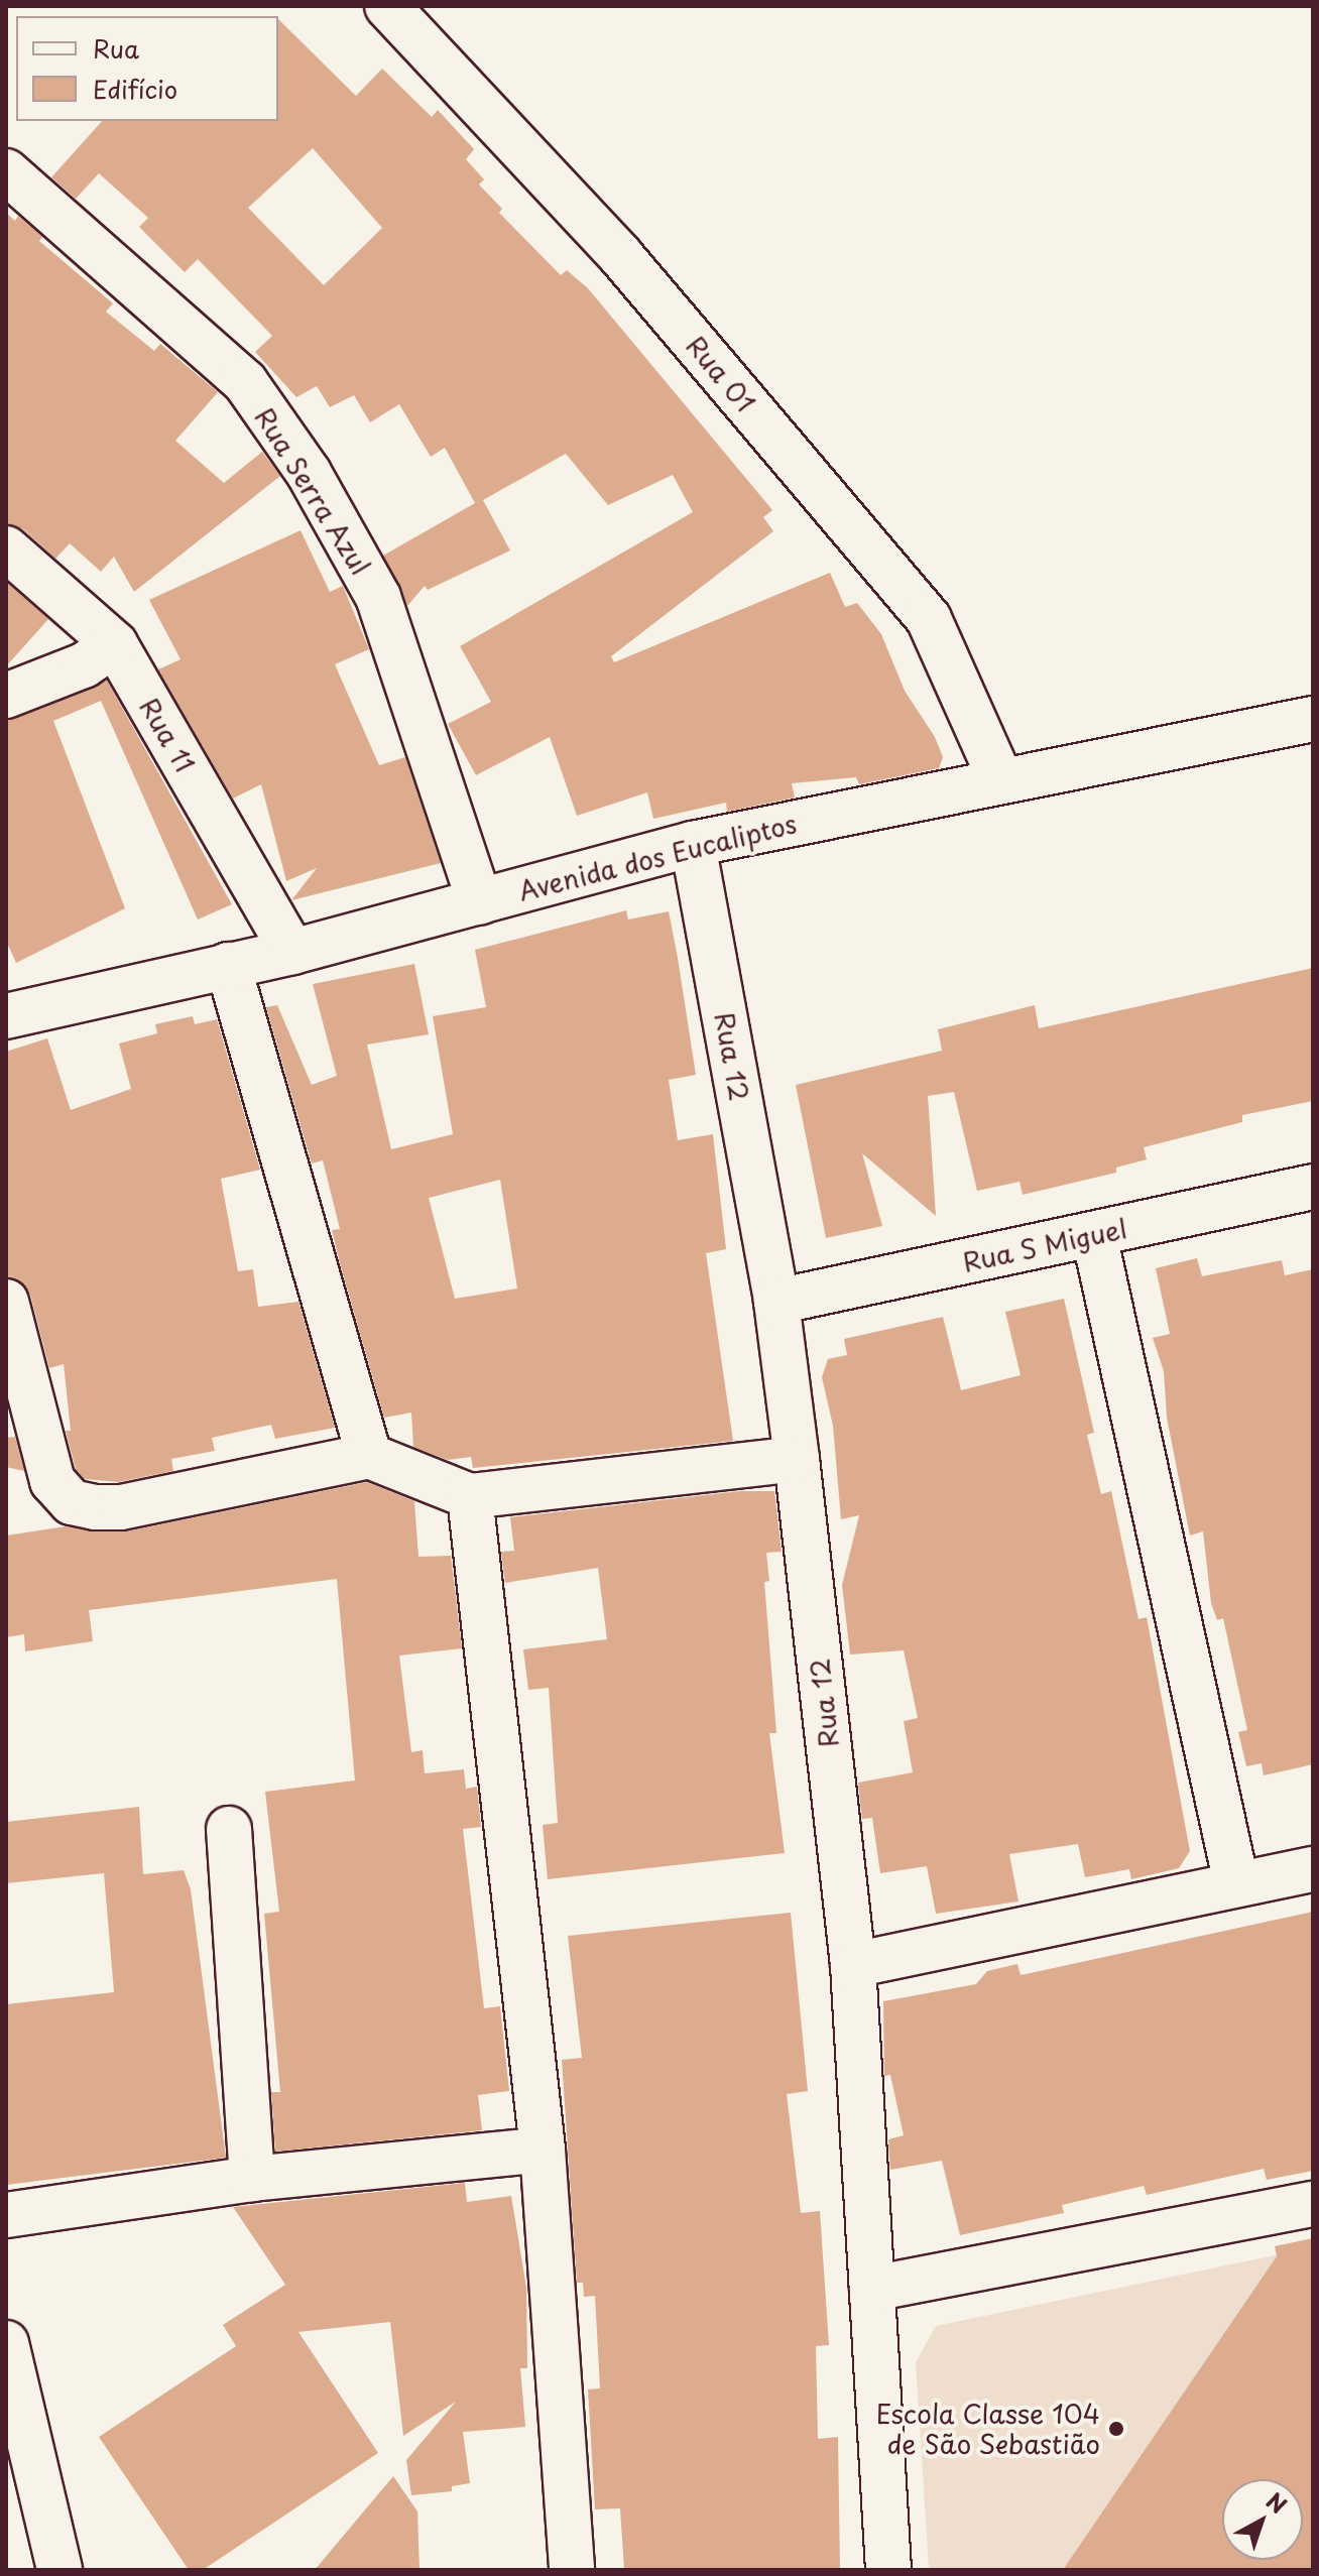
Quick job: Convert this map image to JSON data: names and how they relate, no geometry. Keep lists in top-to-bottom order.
{
  "streets": {
    "street": [
      "Rua 01",
      "Rua Serra Azul",
      "Rua 11",
      "Avenida dos Eucaliptos",
      "Rua 12",
      "Rua S Miguel"
    ]
  },
  "crossings": [
    ["Rua 01", "Avenida dos Eucaliptos"],
    ["Rua Serra Azul", "Avenida dos Eucaliptos"],
    ["Rua 11", "Avenida dos Eucaliptos"],
    ["Avenida dos Eucaliptos", "Rua 12"],
    ["Rua 12", "Rua S Miguel"]
  ],
  "places": ["Escola Classe 104 de São Sebastião"],
  "legend": ["Rua", "Edifício"],
  "north": "top right"
}
